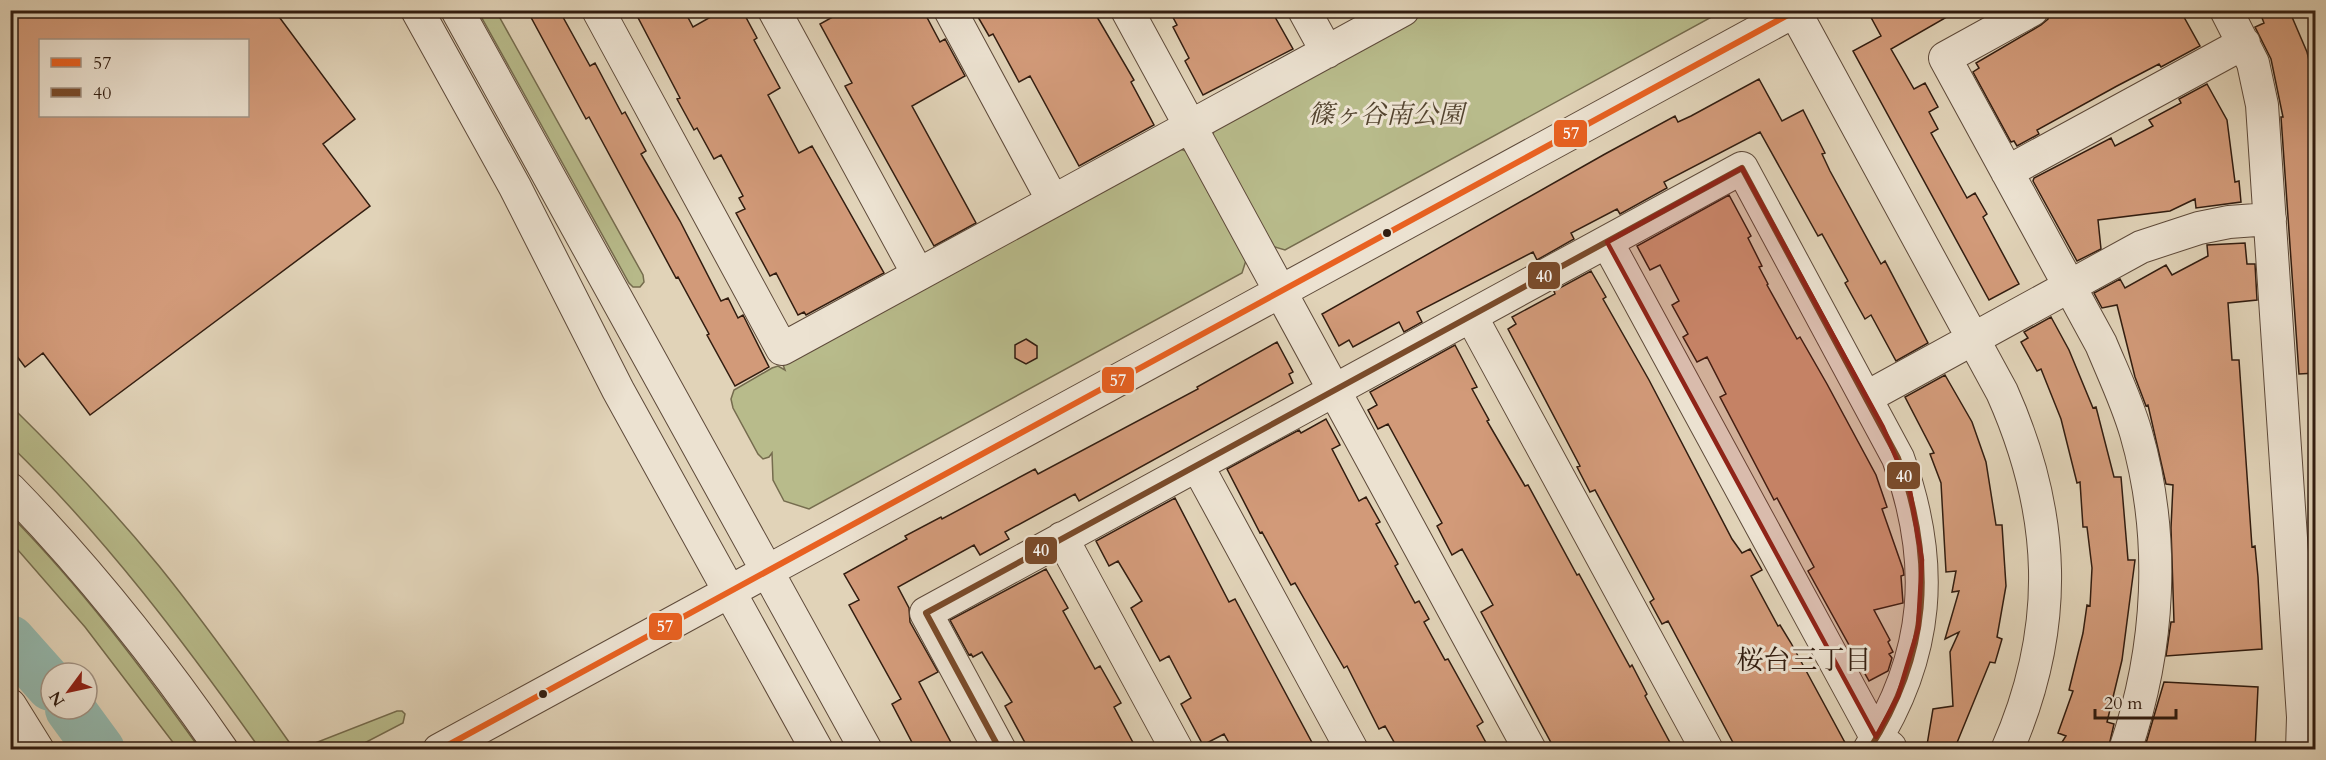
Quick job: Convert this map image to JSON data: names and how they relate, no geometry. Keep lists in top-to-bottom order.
{
  "districts": ["桜台三丁目"],
  "parks": ["篠ヶ谷南公園"],
  "lines": ["transit line 57", "transit line 40"],
  "legend": ["57", "40"],
  "scale_bar": "20 m",
  "north": "bottom left"
}
